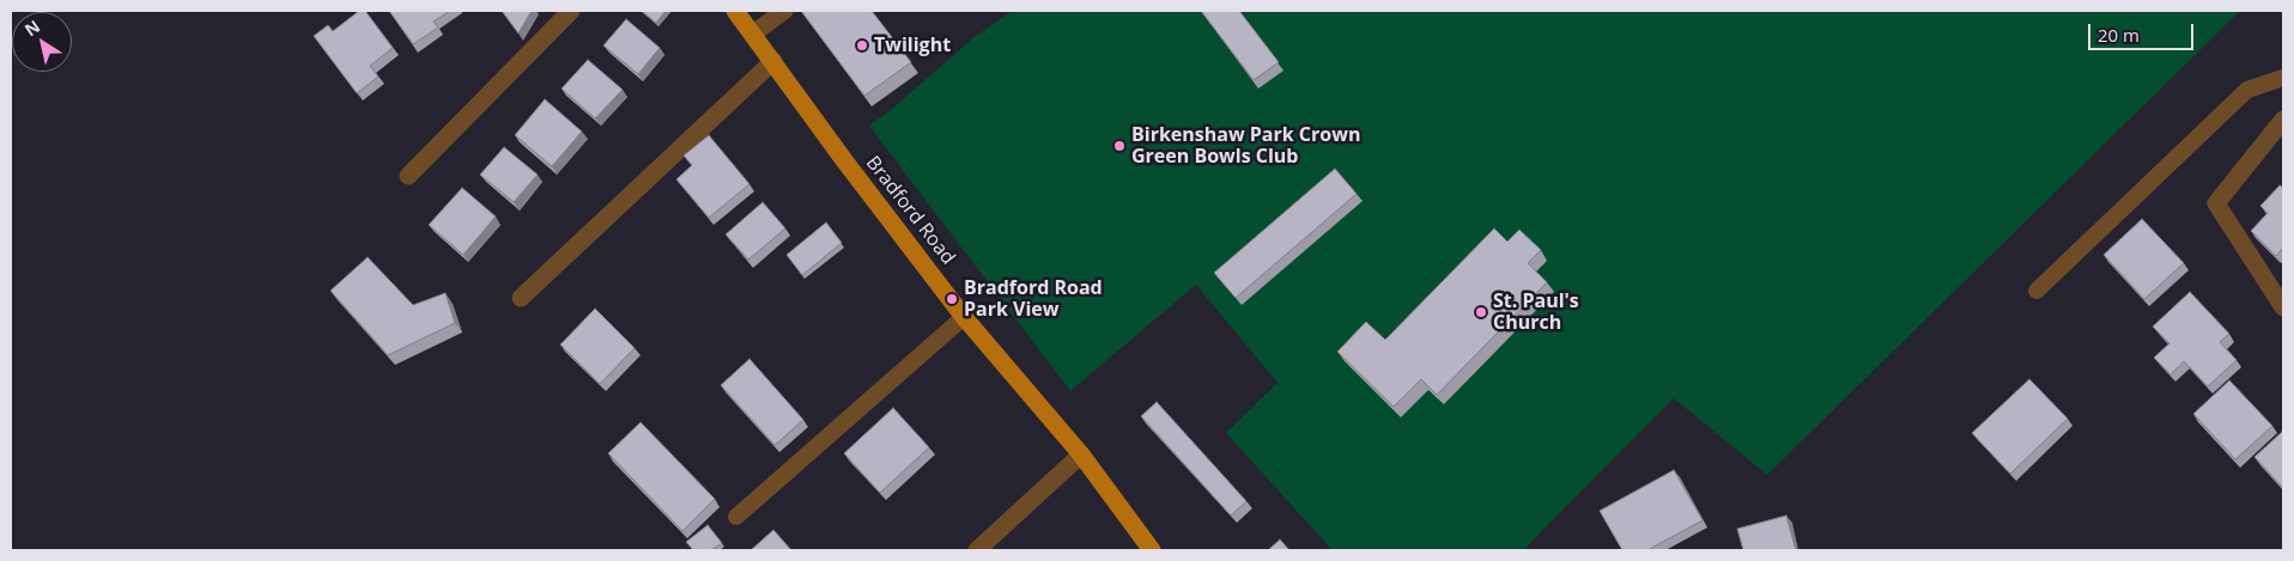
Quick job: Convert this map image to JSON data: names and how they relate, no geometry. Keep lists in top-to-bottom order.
{
  "streets": {
    "main road": ["Bradford Road"]
  },
  "places": [
    "Twilight",
    "Birkenshaw Park Crown Green Bowls Club",
    "Bradford Road Park View",
    "St. Paul's Church"
  ],
  "scale_bar": "20 m",
  "north": "top left"
}
